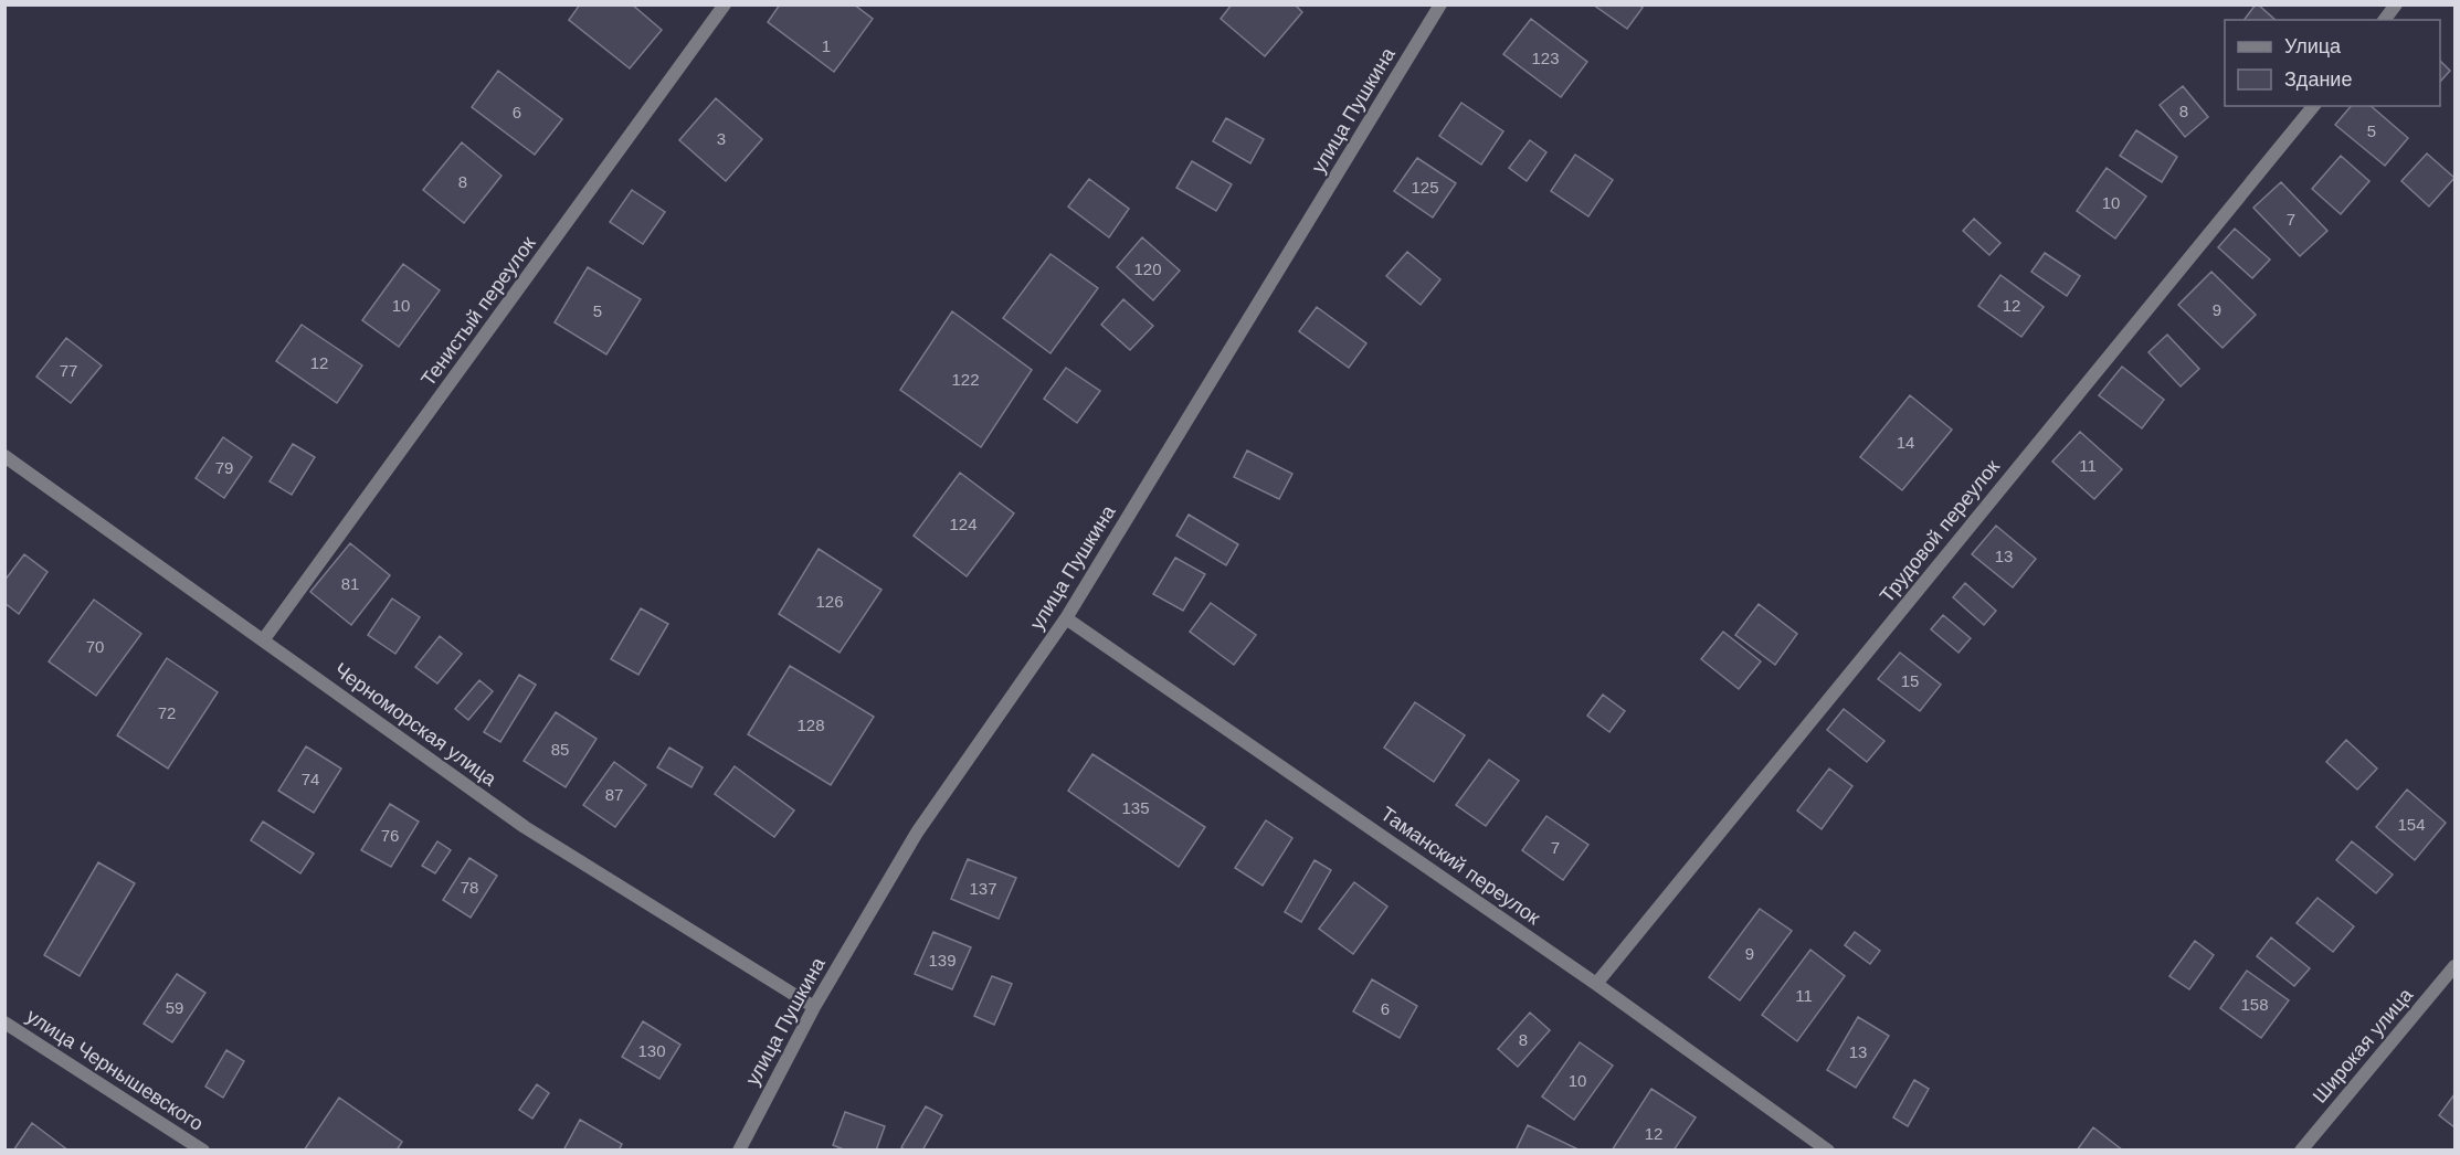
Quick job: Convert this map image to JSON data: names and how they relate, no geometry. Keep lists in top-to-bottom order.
{
  "streets": {
    "street": [
      "улица Пушкина",
      "Тенистый переулок",
      "Трудовой переулок",
      "Черноморская улица",
      "Таманский переулок",
      "Широкая улица",
      "улица Чернышевского"
    ]
  },
  "crossings": [
    ["улица Пушкина", "Черноморская улица"],
    ["улица Пушкина", "Таманский переулок"],
    ["Тенистый переулок", "Черноморская улица"],
    ["Трудовой переулок", "Таманский переулок"]
  ],
  "house_numbers": [
    "1",
    "123",
    "8",
    "6",
    "5",
    "3",
    "8",
    "125",
    "10",
    "7",
    "120",
    "10",
    "12",
    "9",
    "5",
    "12",
    "77",
    "122",
    "14",
    "11",
    "79",
    "124",
    "13",
    "81",
    "126",
    "70",
    "15",
    "72",
    "128",
    "85",
    "74",
    "87",
    "135",
    "154",
    "76",
    "7",
    "78",
    "137",
    "9",
    "139",
    "11",
    "158",
    "59",
    "6",
    "8",
    "130",
    "13",
    "10",
    "12"
  ],
  "legend": ["Улица", "Здание"]
}
